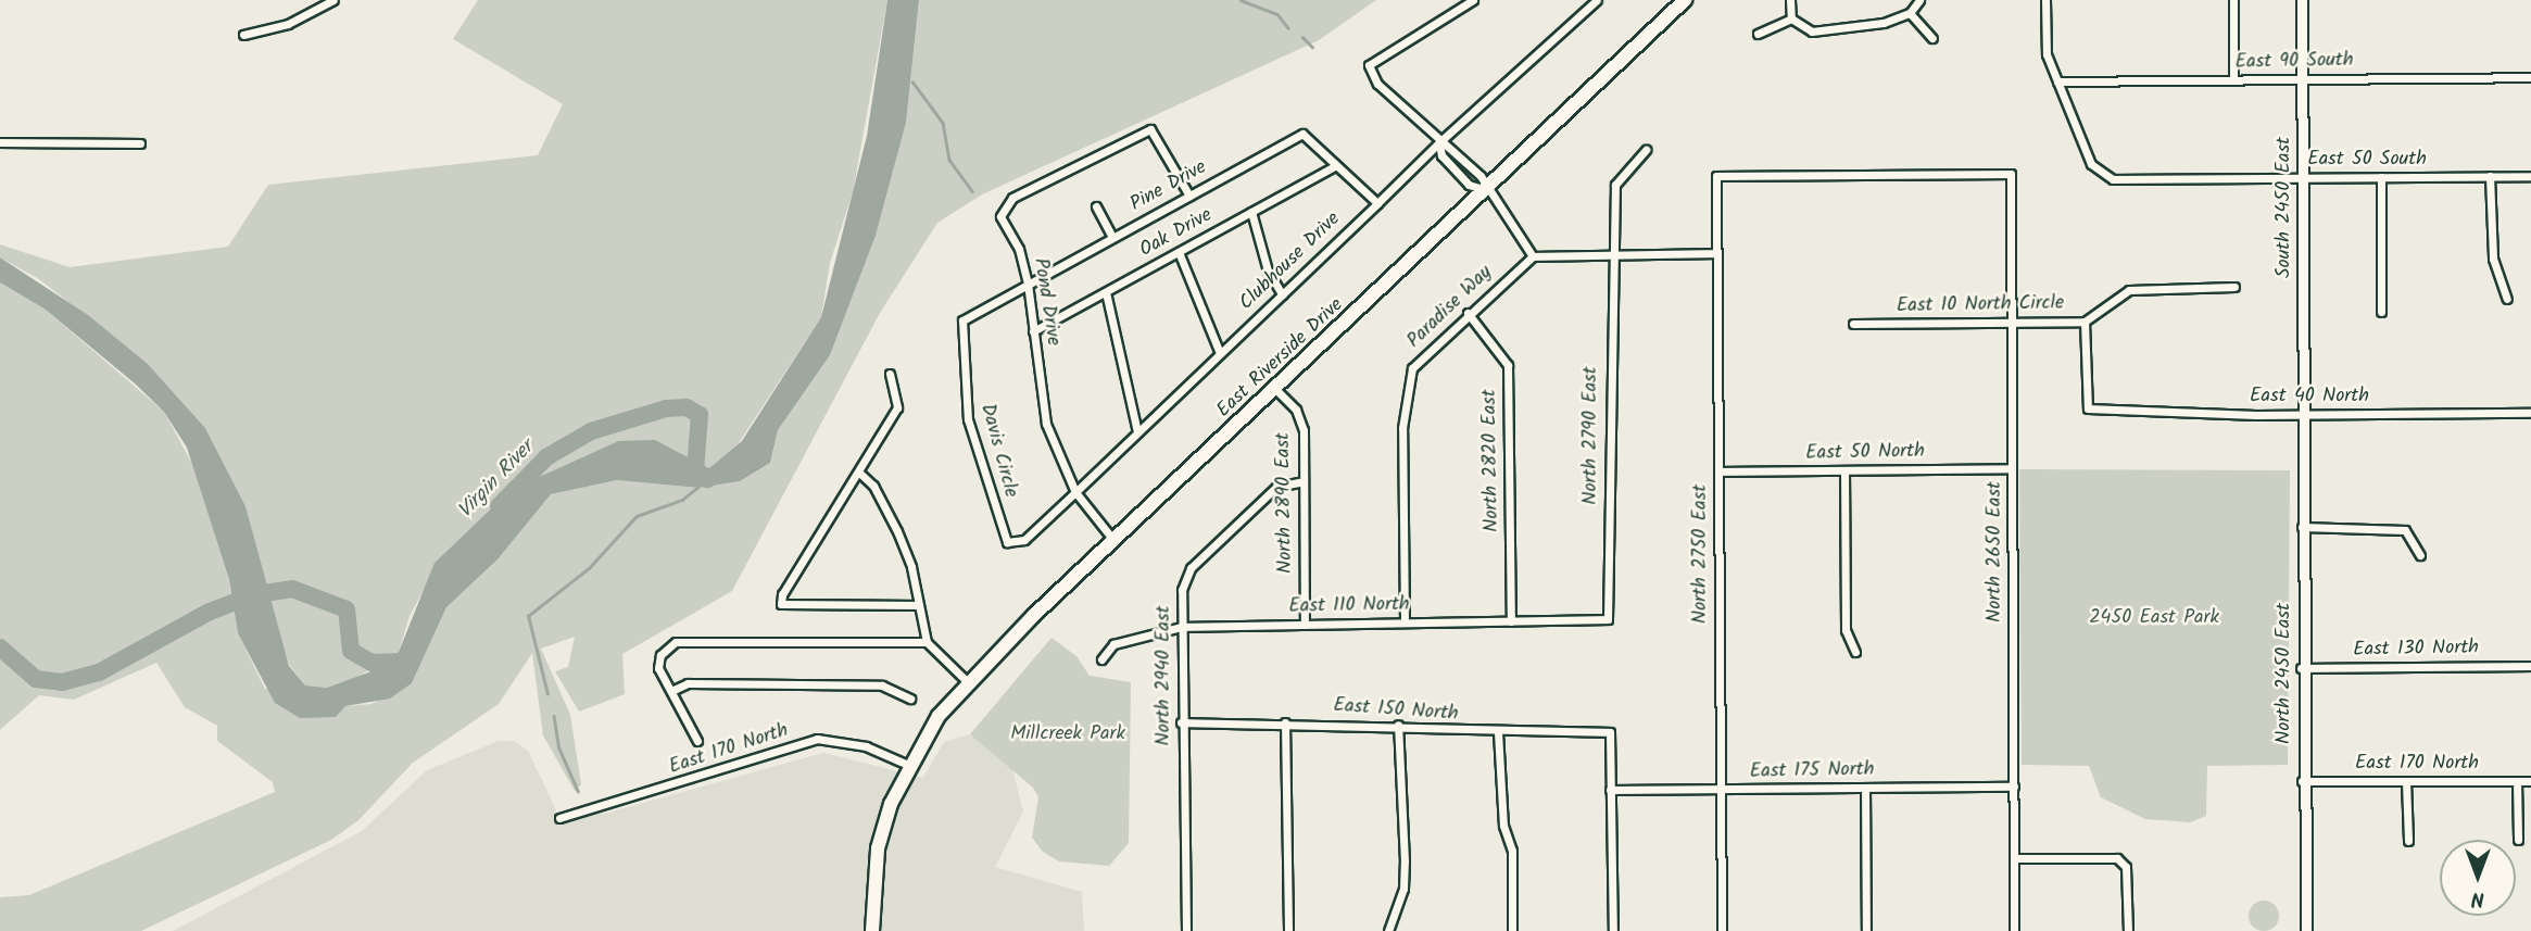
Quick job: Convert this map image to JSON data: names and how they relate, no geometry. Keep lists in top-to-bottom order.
{
  "streets": {
    "main road": ["East Riverside Drive"],
    "street": [
      "East 90 South",
      "East 50 South",
      "Pine Drive",
      "South 2450 East",
      "Oak Drive",
      "Clubhouse Drive",
      "Pond Drive",
      "East 10 North Circle",
      "Paradise Way",
      "East 40 North",
      "North 2790 East",
      "Davis Circle",
      "East 50 North",
      "North 2820 East",
      "North 2890 East",
      "North 2650 East",
      "North 2750 East",
      "East 110 North",
      "East 130 North",
      "North 2450 East",
      "North 2940 East",
      "East 150 North",
      "East 170 North",
      "East 175 North"
    ]
  },
  "crossings": [
    ["East 90 South", "East 50 South"],
    ["East 90 South", "South 2450 East"],
    ["East 50 South", "South 2450 East"],
    ["Pine Drive", "Oak Drive"],
    ["Pine Drive", "Clubhouse Drive"],
    ["Pine Drive", "Pond Drive"],
    ["Pine Drive", "Davis Circle"],
    ["South 2450 East", "East 40 North"],
    ["South 2450 East", "North 2450 East"],
    ["Oak Drive", "Pond Drive"],
    ["Clubhouse Drive", "Pond Drive"],
    ["Clubhouse Drive", "Davis Circle"],
    ["Pond Drive", "East Riverside Drive"],
    ["East 10 North Circle", "East 40 North"],
    ["East 10 North Circle", "North 2650 East"],
    ["Paradise Way", "North 2820 East"],
    ["Paradise Way", "East 110 North"],
    ["East Riverside Drive", "North 2890 East"],
    ["East Riverside Drive", "East 170 North"],
    ["East 40 North", "North 2450 East"],
    ["North 2790 East", "East 110 North"],
    ["East 50 North", "North 2650 East"],
    ["East 50 North", "North 2750 East"],
    ["North 2820 East", "East 110 North"],
    ["North 2890 East", "East 110 North"],
    ["North 2890 East", "North 2940 East"],
    ["North 2650 East", "North 2750 East"],
    ["North 2650 East", "East 175 North"],
    ["North 2750 East", "East 175 North"],
    ["East 110 North", "North 2940 East"],
    ["East 130 North", "North 2450 East"],
    ["North 2450 East", "East 170 North"],
    ["North 2940 East", "East 150 North"],
    ["East 150 North", "East 175 North"]
  ],
  "water": ["Virgin River"],
  "parks": ["2450 East Park", "Millcreek Park"],
  "north": "bottom"
}
